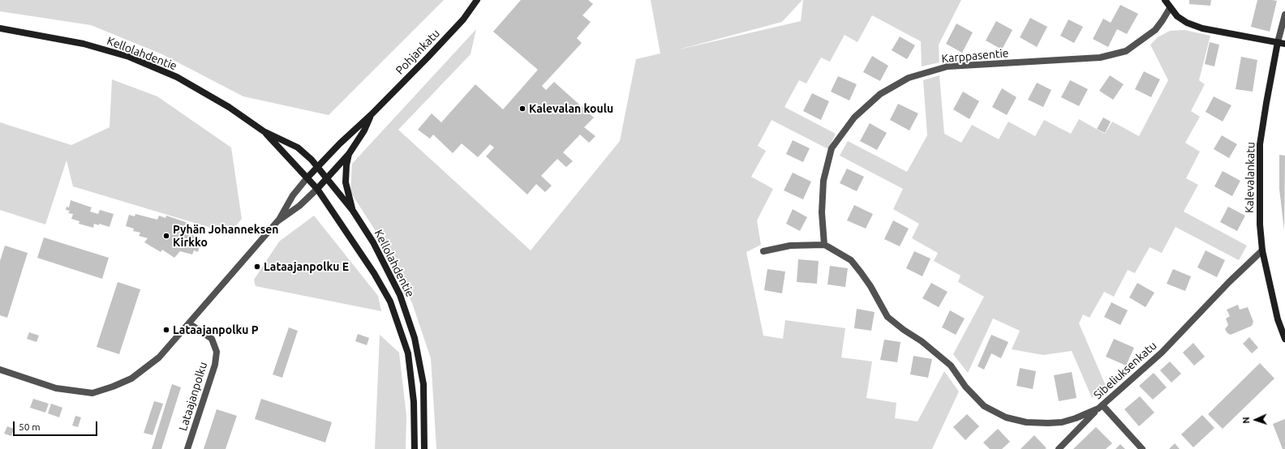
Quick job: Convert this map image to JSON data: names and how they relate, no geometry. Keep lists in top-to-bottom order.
{
  "streets": {
    "main road": ["Pohjankatu", "Kellolahdentie", "Kalevalankatu"],
    "street": ["Karppasentie", "Sibeliuksenkatu", "Lataajanpolku"]
  },
  "crossings": [
    ["Pohjankatu", "Kellolahdentie"],
    ["Karppasentie", "Sibeliuksenkatu"],
    ["Kalevalankatu", "Sibeliuksenkatu"]
  ],
  "places": [
    "Kalevalan koulu",
    "Pyhän Johanneksen Kirkko",
    "Lataajanpolku E",
    "Lataajanpolku P"
  ],
  "scale_bar": "50 m",
  "north": "left"
}
